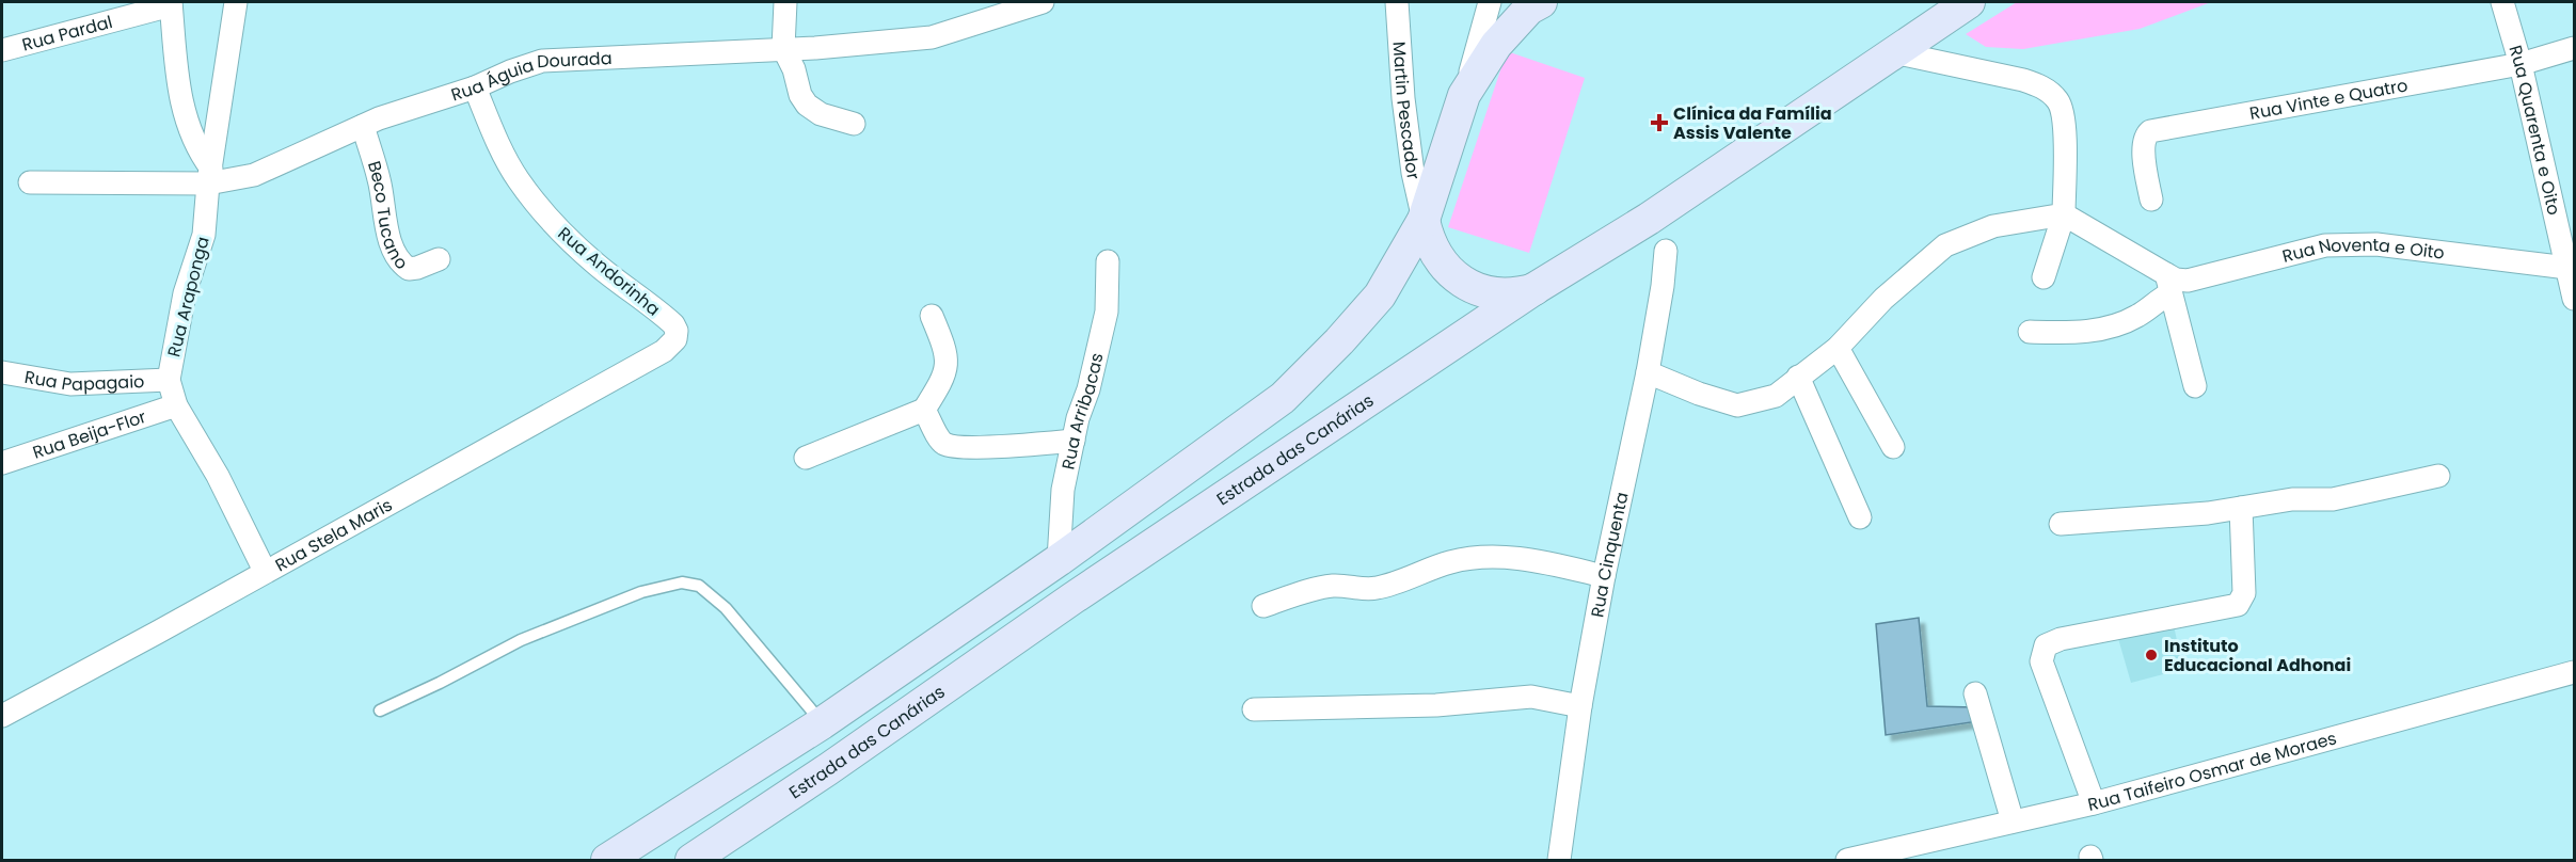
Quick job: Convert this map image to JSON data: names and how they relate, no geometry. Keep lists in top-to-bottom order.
{
  "streets": {
    "main road": ["Estrada das Canárias"],
    "street": [
      "Rua Pardal",
      "Rua Águia Dourada",
      "Rua Vinte e Quatro",
      "Martin Pescador",
      "Rua Quarenta e Oito",
      "Beco Tucano",
      "Rua Noventa e Oito",
      "Rua Andorinha",
      "Rua Araponga",
      "Rua Papagaio",
      "Rua Arribacas",
      "Rua Beija-Flor",
      "Rua Stela Maris",
      "Rua Cinquenta",
      "Rua Taifeiro Osmar de Moraes"
    ]
  },
  "crossings": [
    ["Rua Águia Dourada", "Beco Tucano"],
    ["Rua Águia Dourada", "Rua Andorinha"],
    ["Rua Águia Dourada", "Rua Araponga"],
    ["Rua Vinte e Quatro", "Rua Quarenta e Oito"],
    ["Rua Quarenta e Oito", "Rua Noventa e Oito"],
    ["Rua Andorinha", "Rua Stela Maris"],
    ["Rua Araponga", "Rua Papagaio"],
    ["Rua Araponga", "Rua Beija-Flor"],
    ["Rua Araponga", "Rua Stela Maris"]
  ],
  "places": {
    "health": ["Clínica da Família Assis Valente"],
    "other": ["Instituto Educacional Adhonai"]
  }
}
